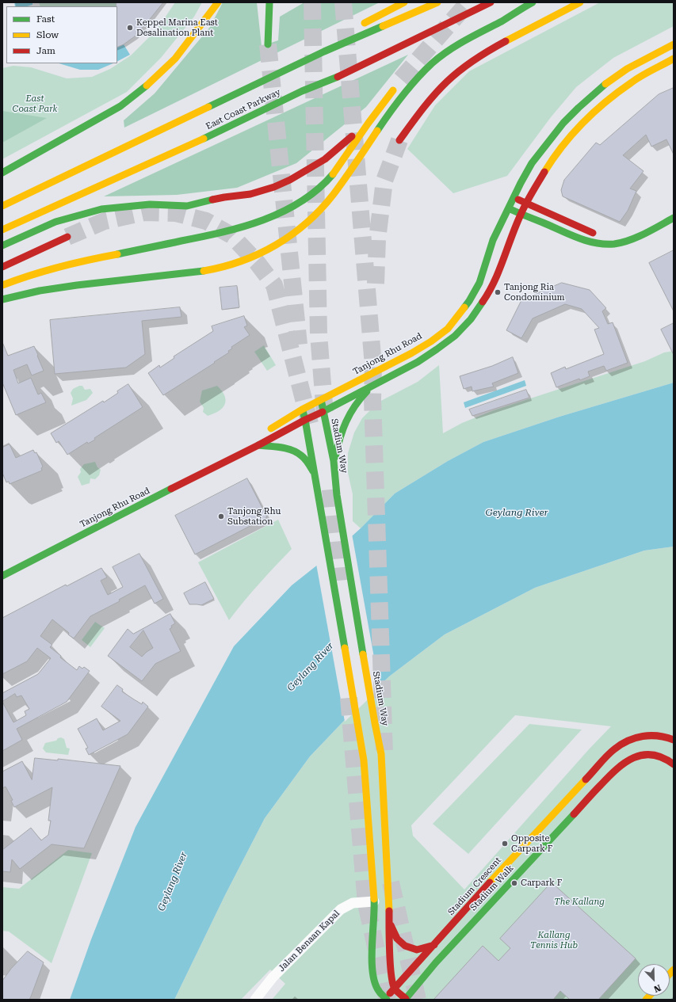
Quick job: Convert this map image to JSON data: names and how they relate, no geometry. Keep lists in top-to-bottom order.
{
  "streets": {
    "main road": [
      "East Coast Parkway",
      "Tanjong Rhu Road",
      "Stadium Way",
      "Stadium Crescent",
      "Stadium Walk"
    ],
    "street": ["Jalan Benaan Kapal"]
  },
  "crossings": [
    ["Tanjong Rhu Road", "Stadium Way"],
    ["Stadium Way", "Stadium Crescent"]
  ],
  "water": ["Geylang River"],
  "parks": ["East Coast Park", "The Kallang", "Kallang Tennis Hub"],
  "places": [
    "Keppel Marina East Desalination Plant",
    "Tanjong Ria Condominium",
    "Tanjong Rhu Substation",
    "Opposite Carpark F",
    "Carpark F"
  ],
  "legend": ["Fast", "Slow", "Jam"],
  "north": "bottom right"
}
